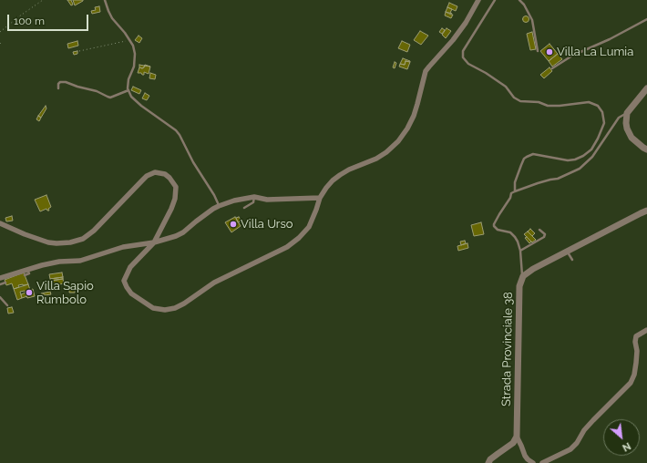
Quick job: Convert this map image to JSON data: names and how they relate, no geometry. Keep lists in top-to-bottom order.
{
  "streets": {
    "street": ["Strada Provinciale 38"]
  },
  "places": ["Villa La Lumia", "Villa Urso", "Villa Sapio Rumbolo"],
  "scale_bar": "100 m",
  "north": "bottom right"
}
